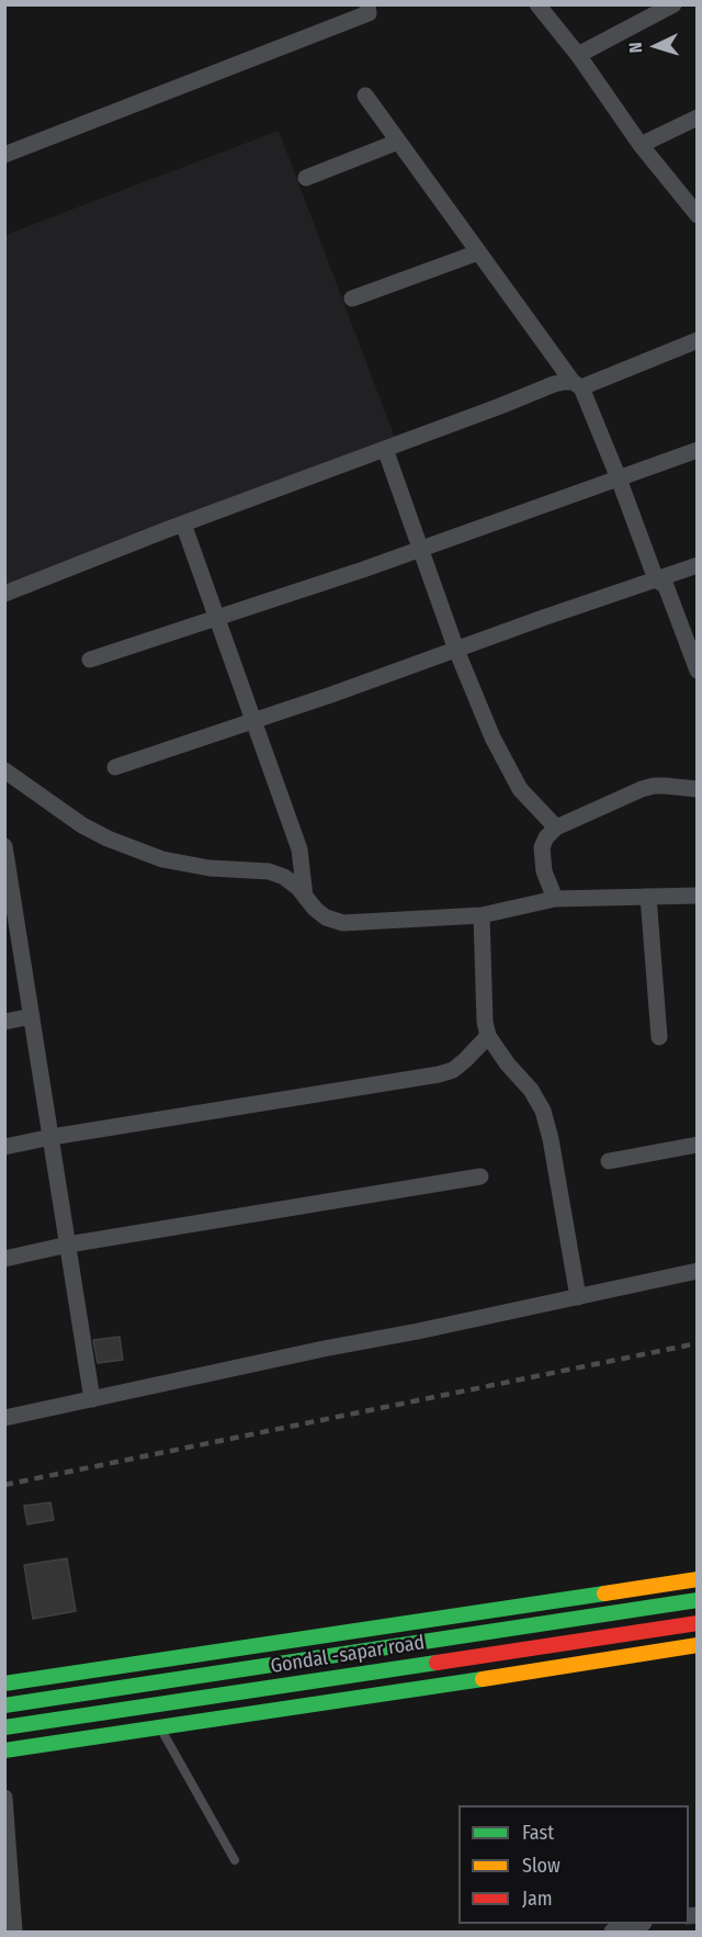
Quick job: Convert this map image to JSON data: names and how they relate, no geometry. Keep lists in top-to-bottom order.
{
  "streets": {
    "main road": ["Gondal -sapar road"]
  },
  "legend": ["Fast", "Slow", "Jam"],
  "north": "left"
}
